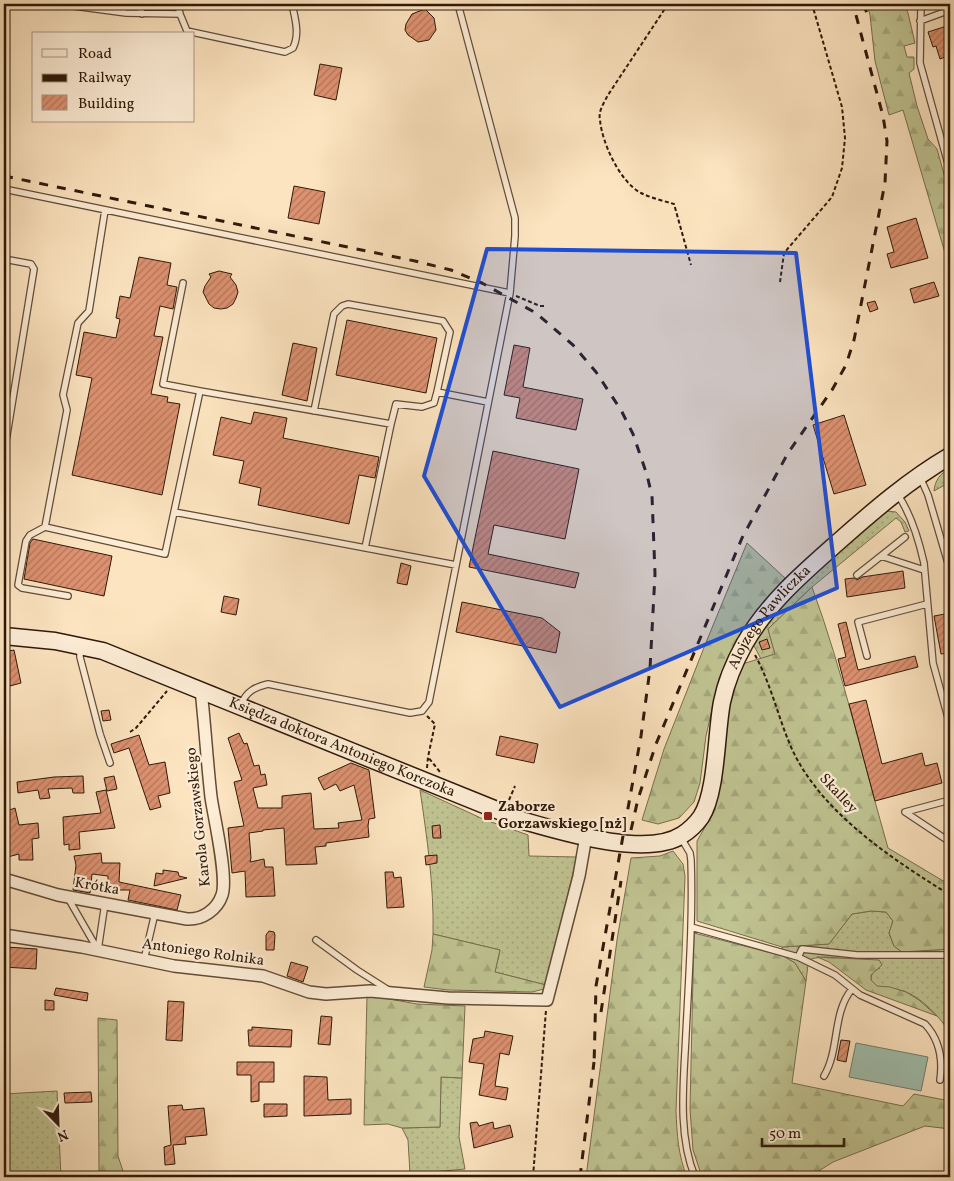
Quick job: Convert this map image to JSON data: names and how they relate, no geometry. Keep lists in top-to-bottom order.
{
  "streets": {
    "street": [
      "Alojzego Pawliczka",
      "Księdza doktora Antoniego Korczoka",
      "Karola Gorzawskiego",
      "Krótka",
      "Antoniego Rolnika"
    ],
    "path": ["Skalley"]
  },
  "crossings": [
    ["Alojzego Pawliczka", "Księdza doktora Antoniego Korczoka"],
    ["Alojzego Pawliczka", "Skalley"],
    ["Księdza doktora Antoniego Korczoka", "Karola Gorzawskiego"],
    ["Karola Gorzawskiego", "Krótka"]
  ],
  "places": {
    "transit": ["Zaborze Gorzawskiego [nż]"]
  },
  "legend": ["Road", "Railway", "Building"],
  "scale_bar": "50 m",
  "north": "bottom right"
}
